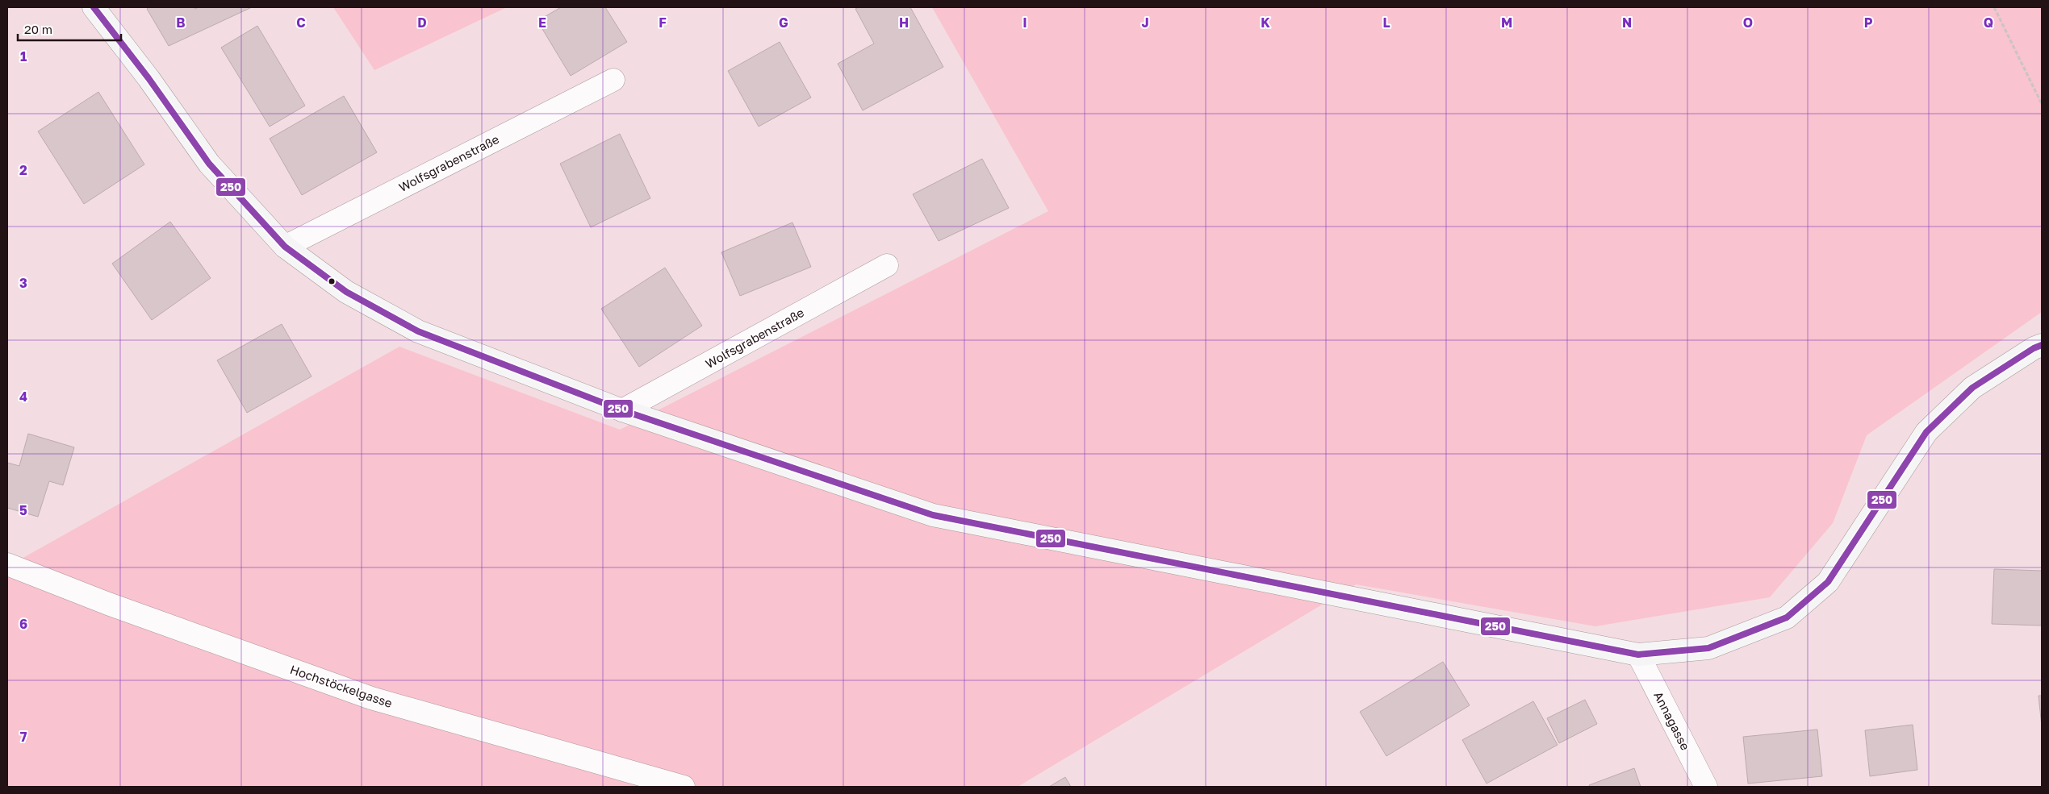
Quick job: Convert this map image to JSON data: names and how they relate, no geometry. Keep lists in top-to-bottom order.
{
  "streets": {
    "street": ["Wolfsgrabenstraße", "Hochstöckelgasse", "Annagasse"]
  },
  "lines": ["transit line 250"],
  "scale_bar": "20 m",
  "grid": {
    "columns": [
      "B",
      "C",
      "D",
      "E",
      "F",
      "G",
      "H",
      "I",
      "J",
      "K",
      "L",
      "M",
      "N",
      "O",
      "P",
      "Q"
    ],
    "rows": [
      "1",
      "2",
      "3",
      "4",
      "5",
      "6",
      "7"
    ]
  }
}
